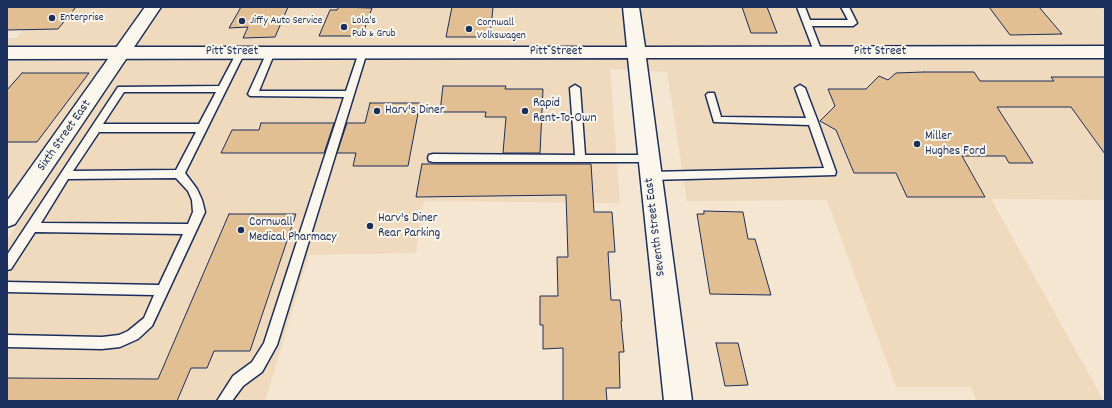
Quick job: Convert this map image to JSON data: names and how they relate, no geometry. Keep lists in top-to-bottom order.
{
  "streets": {
    "street": ["Pitt Street", "Sixth Street East", "Seventh Street East"]
  },
  "crossings": [
    ["Pitt Street", "Sixth Street East"],
    ["Pitt Street", "Seventh Street East"]
  ],
  "places": [
    "Enterprise",
    "Jiffy Auto Service",
    "Lola's Pub & Grub",
    "Cornwall Volkswagen",
    "Harv's Diner",
    "Rapid Rent-To-Own",
    "Miller Hughes Ford",
    "Harv's Diner Rear Parking",
    "Cornwall Medical Pharmacy"
  ]
}
